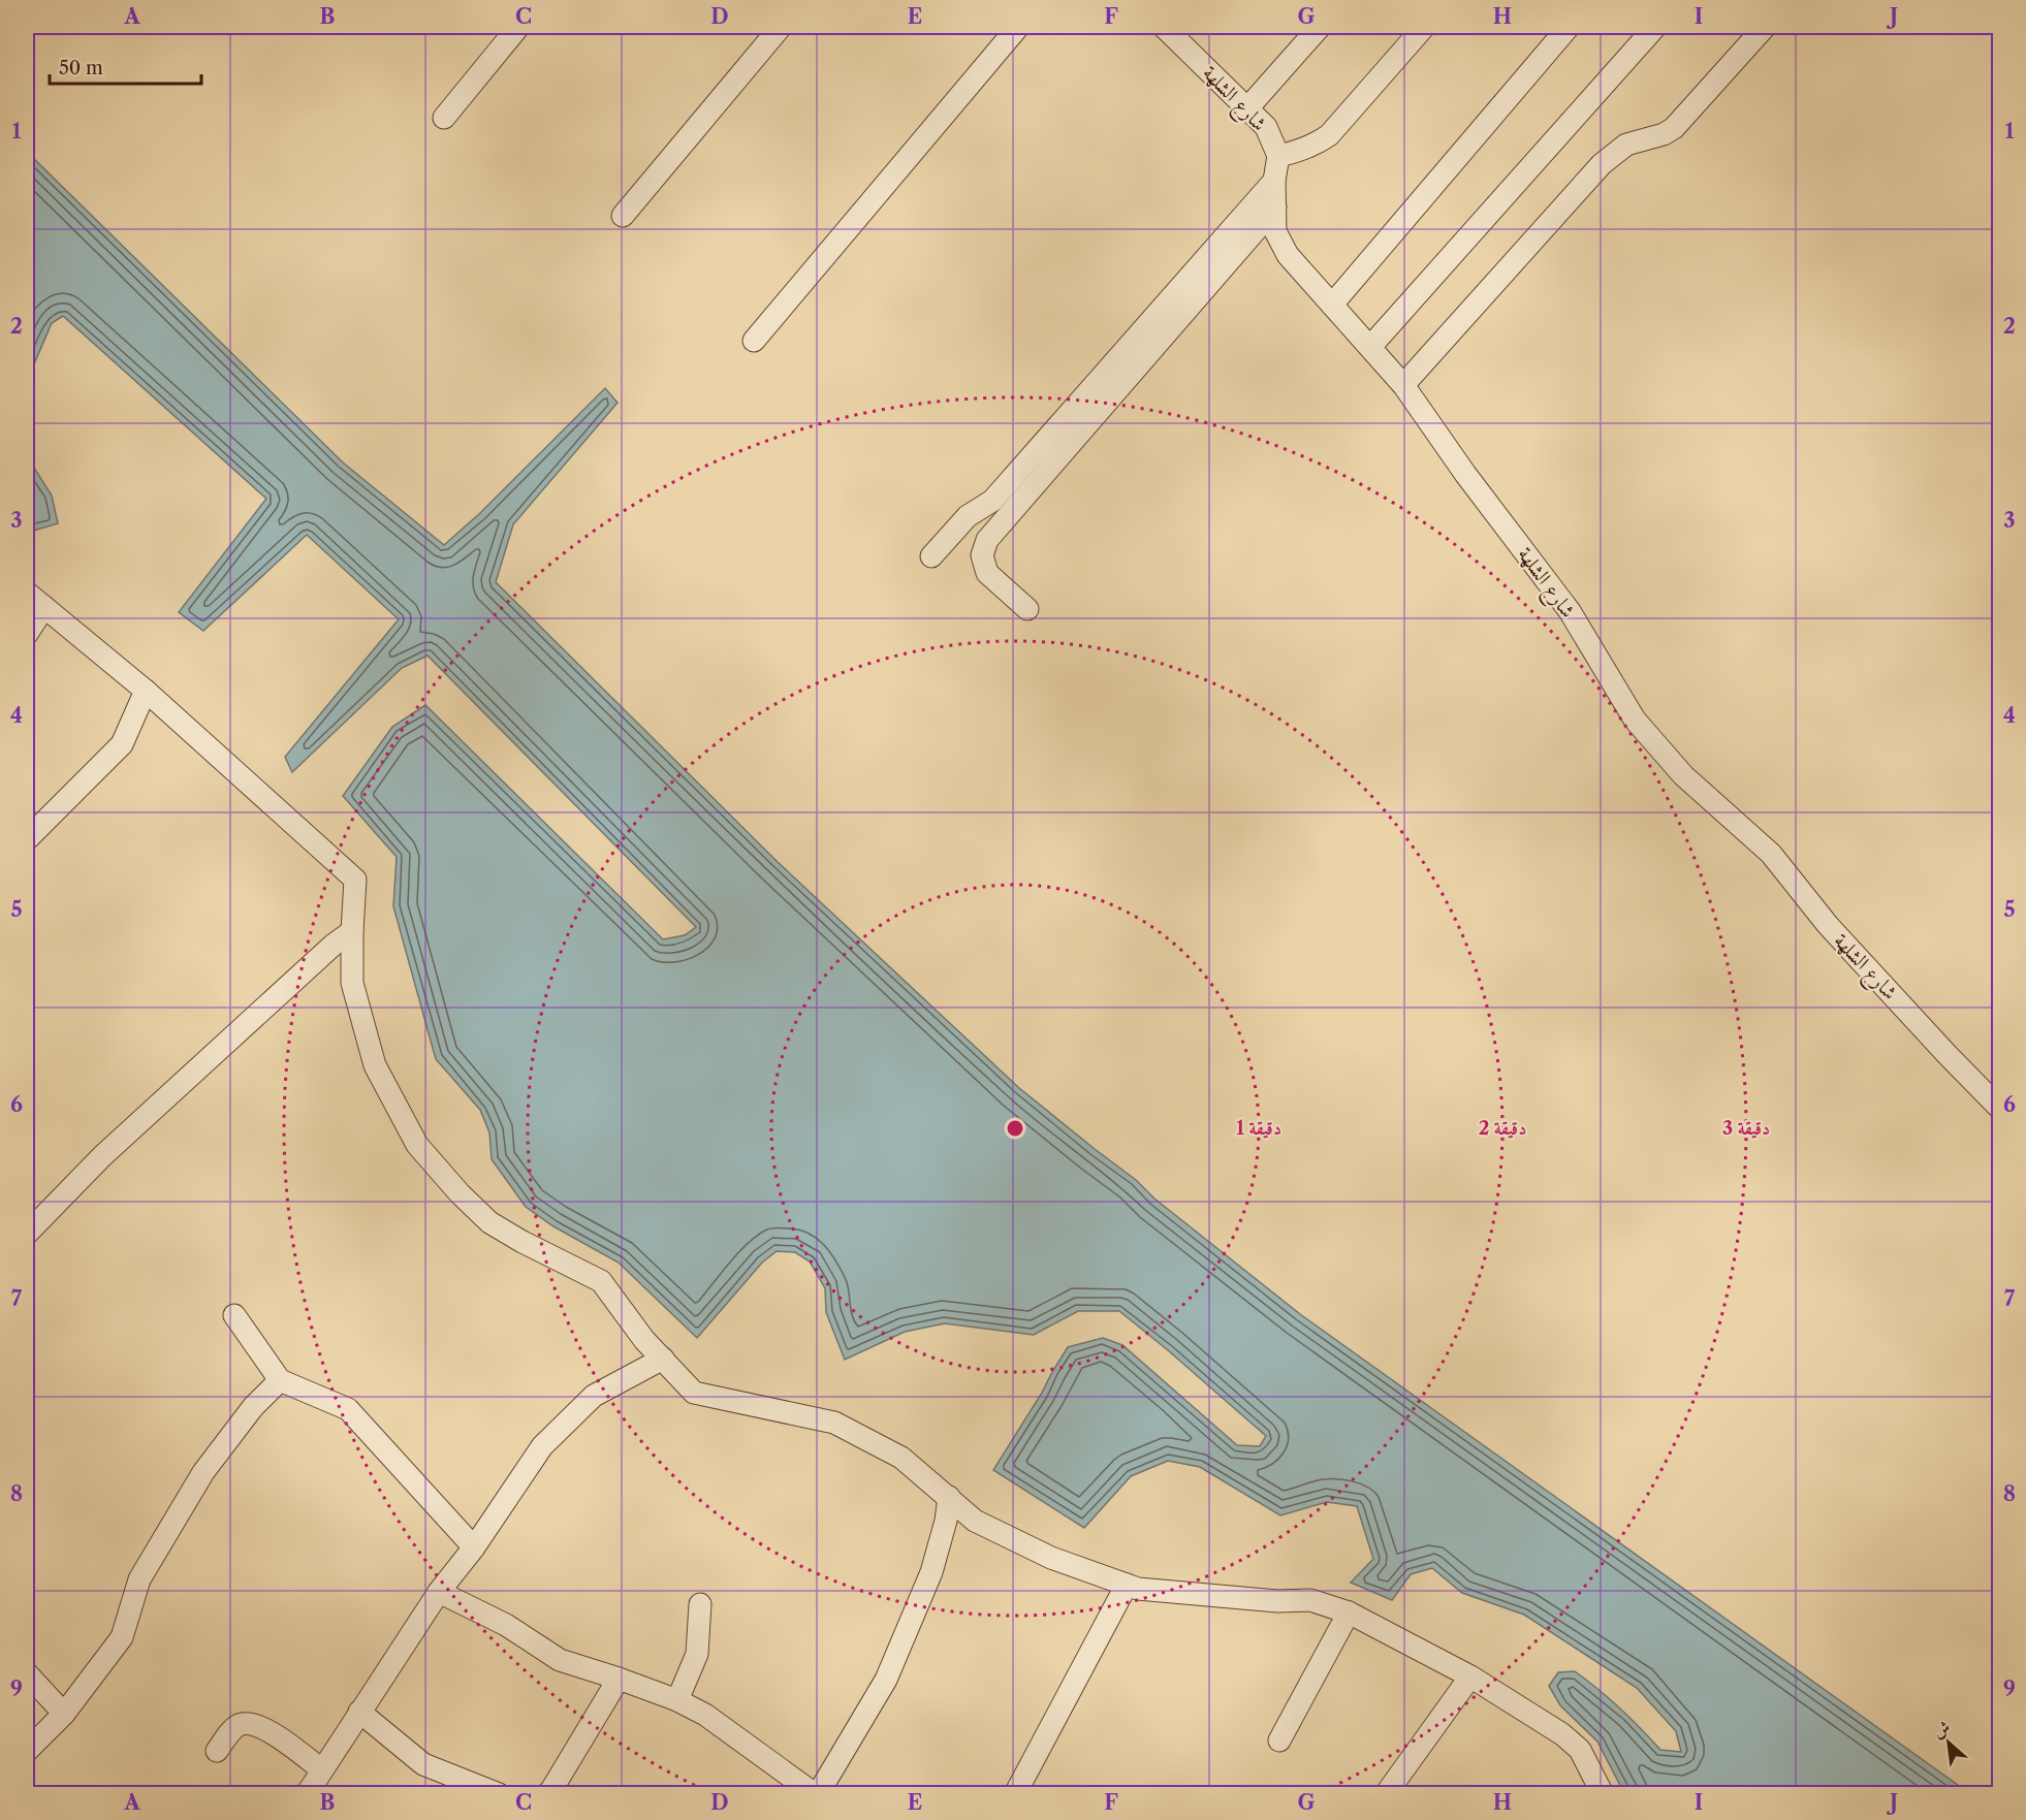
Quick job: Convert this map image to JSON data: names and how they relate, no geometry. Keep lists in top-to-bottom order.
{
  "streets": {
    "street": ["شارع الشلهة"]
  },
  "scale_bar": "50 m",
  "north": "top left",
  "grid": {
    "columns": [
      "A",
      "B",
      "C",
      "D",
      "E",
      "F",
      "G",
      "H",
      "I",
      "J"
    ],
    "rows": [
      "1",
      "2",
      "3",
      "4",
      "5",
      "6",
      "7",
      "8",
      "9"
    ]
  },
  "rings": ["1 دقيقة", "2 دقيقة", "3 دقيقة"]
}
